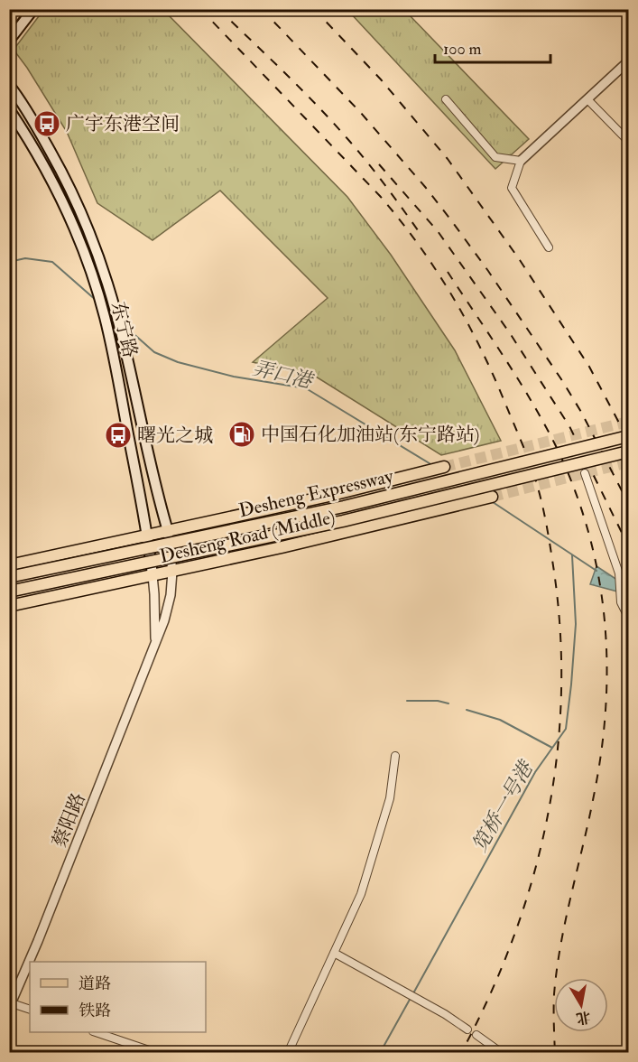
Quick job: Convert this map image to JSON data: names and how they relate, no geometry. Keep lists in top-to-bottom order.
{
  "streets": {
    "main road": ["东宁路", "Desheng Expressway", "Desheng Road (Middle)"],
    "street": ["蔡阳路"]
  },
  "crossings": [
    ["东宁路", "Desheng Road (Middle)"],
    ["东宁路", "蔡阳路"],
    ["Desheng Road (Middle)", "蔡阳路"]
  ],
  "water": ["弄口港", "笕桥一号港"],
  "places": {
    "bus stop": ["广宇东港空间", "曙光之城"],
    "fuel station": ["中国石化加油站(东宁路站)"]
  },
  "legend": ["道路", "铁路"],
  "scale_bar": "100 m",
  "north": "bottom"
}
